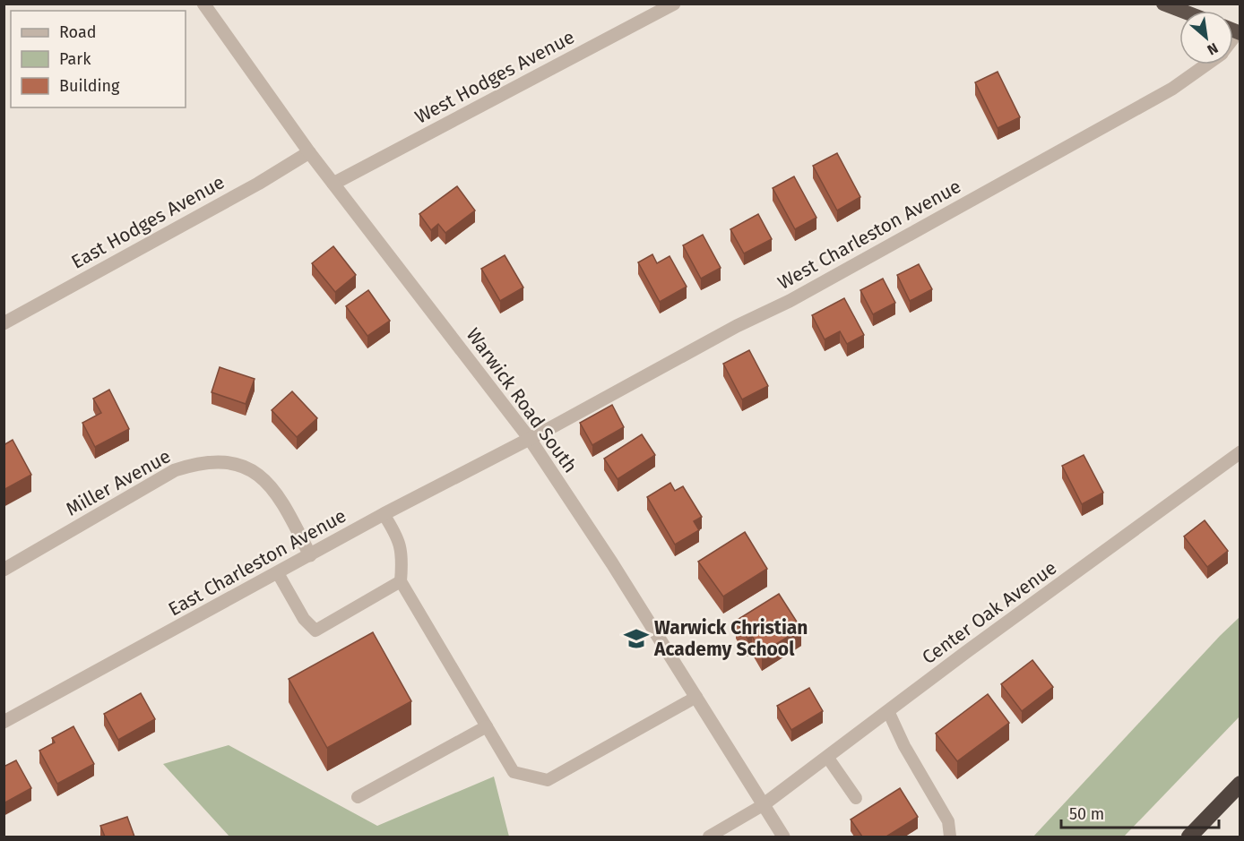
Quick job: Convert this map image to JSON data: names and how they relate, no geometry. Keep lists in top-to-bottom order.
{
  "streets": {
    "street": [
      "West Hodges Avenue",
      "East Hodges Avenue",
      "West Charleston Avenue",
      "Warwick Road South",
      "Miller Avenue",
      "East Charleston Avenue",
      "Center Oak Avenue"
    ]
  },
  "crossings": [
    ["West Hodges Avenue", "Warwick Road South"],
    ["East Hodges Avenue", "Warwick Road South"],
    ["West Charleston Avenue", "Warwick Road South"],
    ["West Charleston Avenue", "East Charleston Avenue"],
    ["Warwick Road South", "East Charleston Avenue"],
    ["Warwick Road South", "Center Oak Avenue"],
    ["Miller Avenue", "East Charleston Avenue"]
  ],
  "places": {
    "school or university": ["Warwick Christian Academy School"]
  },
  "legend": ["Road", "Park", "Building"],
  "scale_bar": "50 m",
  "north": "bottom right"
}
